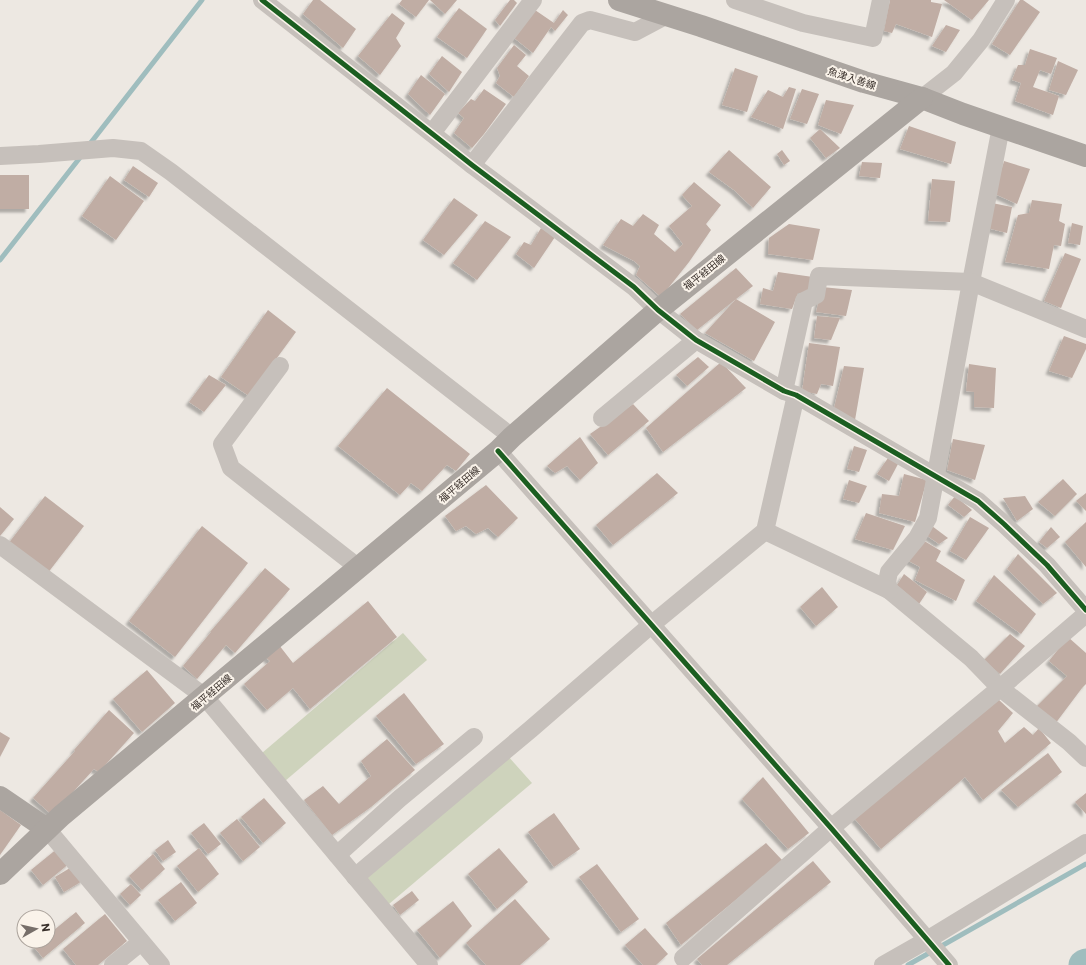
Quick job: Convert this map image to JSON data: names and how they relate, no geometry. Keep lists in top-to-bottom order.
{
  "streets": {
    "main road": ["魚津入善線", "福平経田線"]
  },
  "crossings": [
    ["魚津入善線", "福平経田線"]
  ],
  "north": "right"
}
